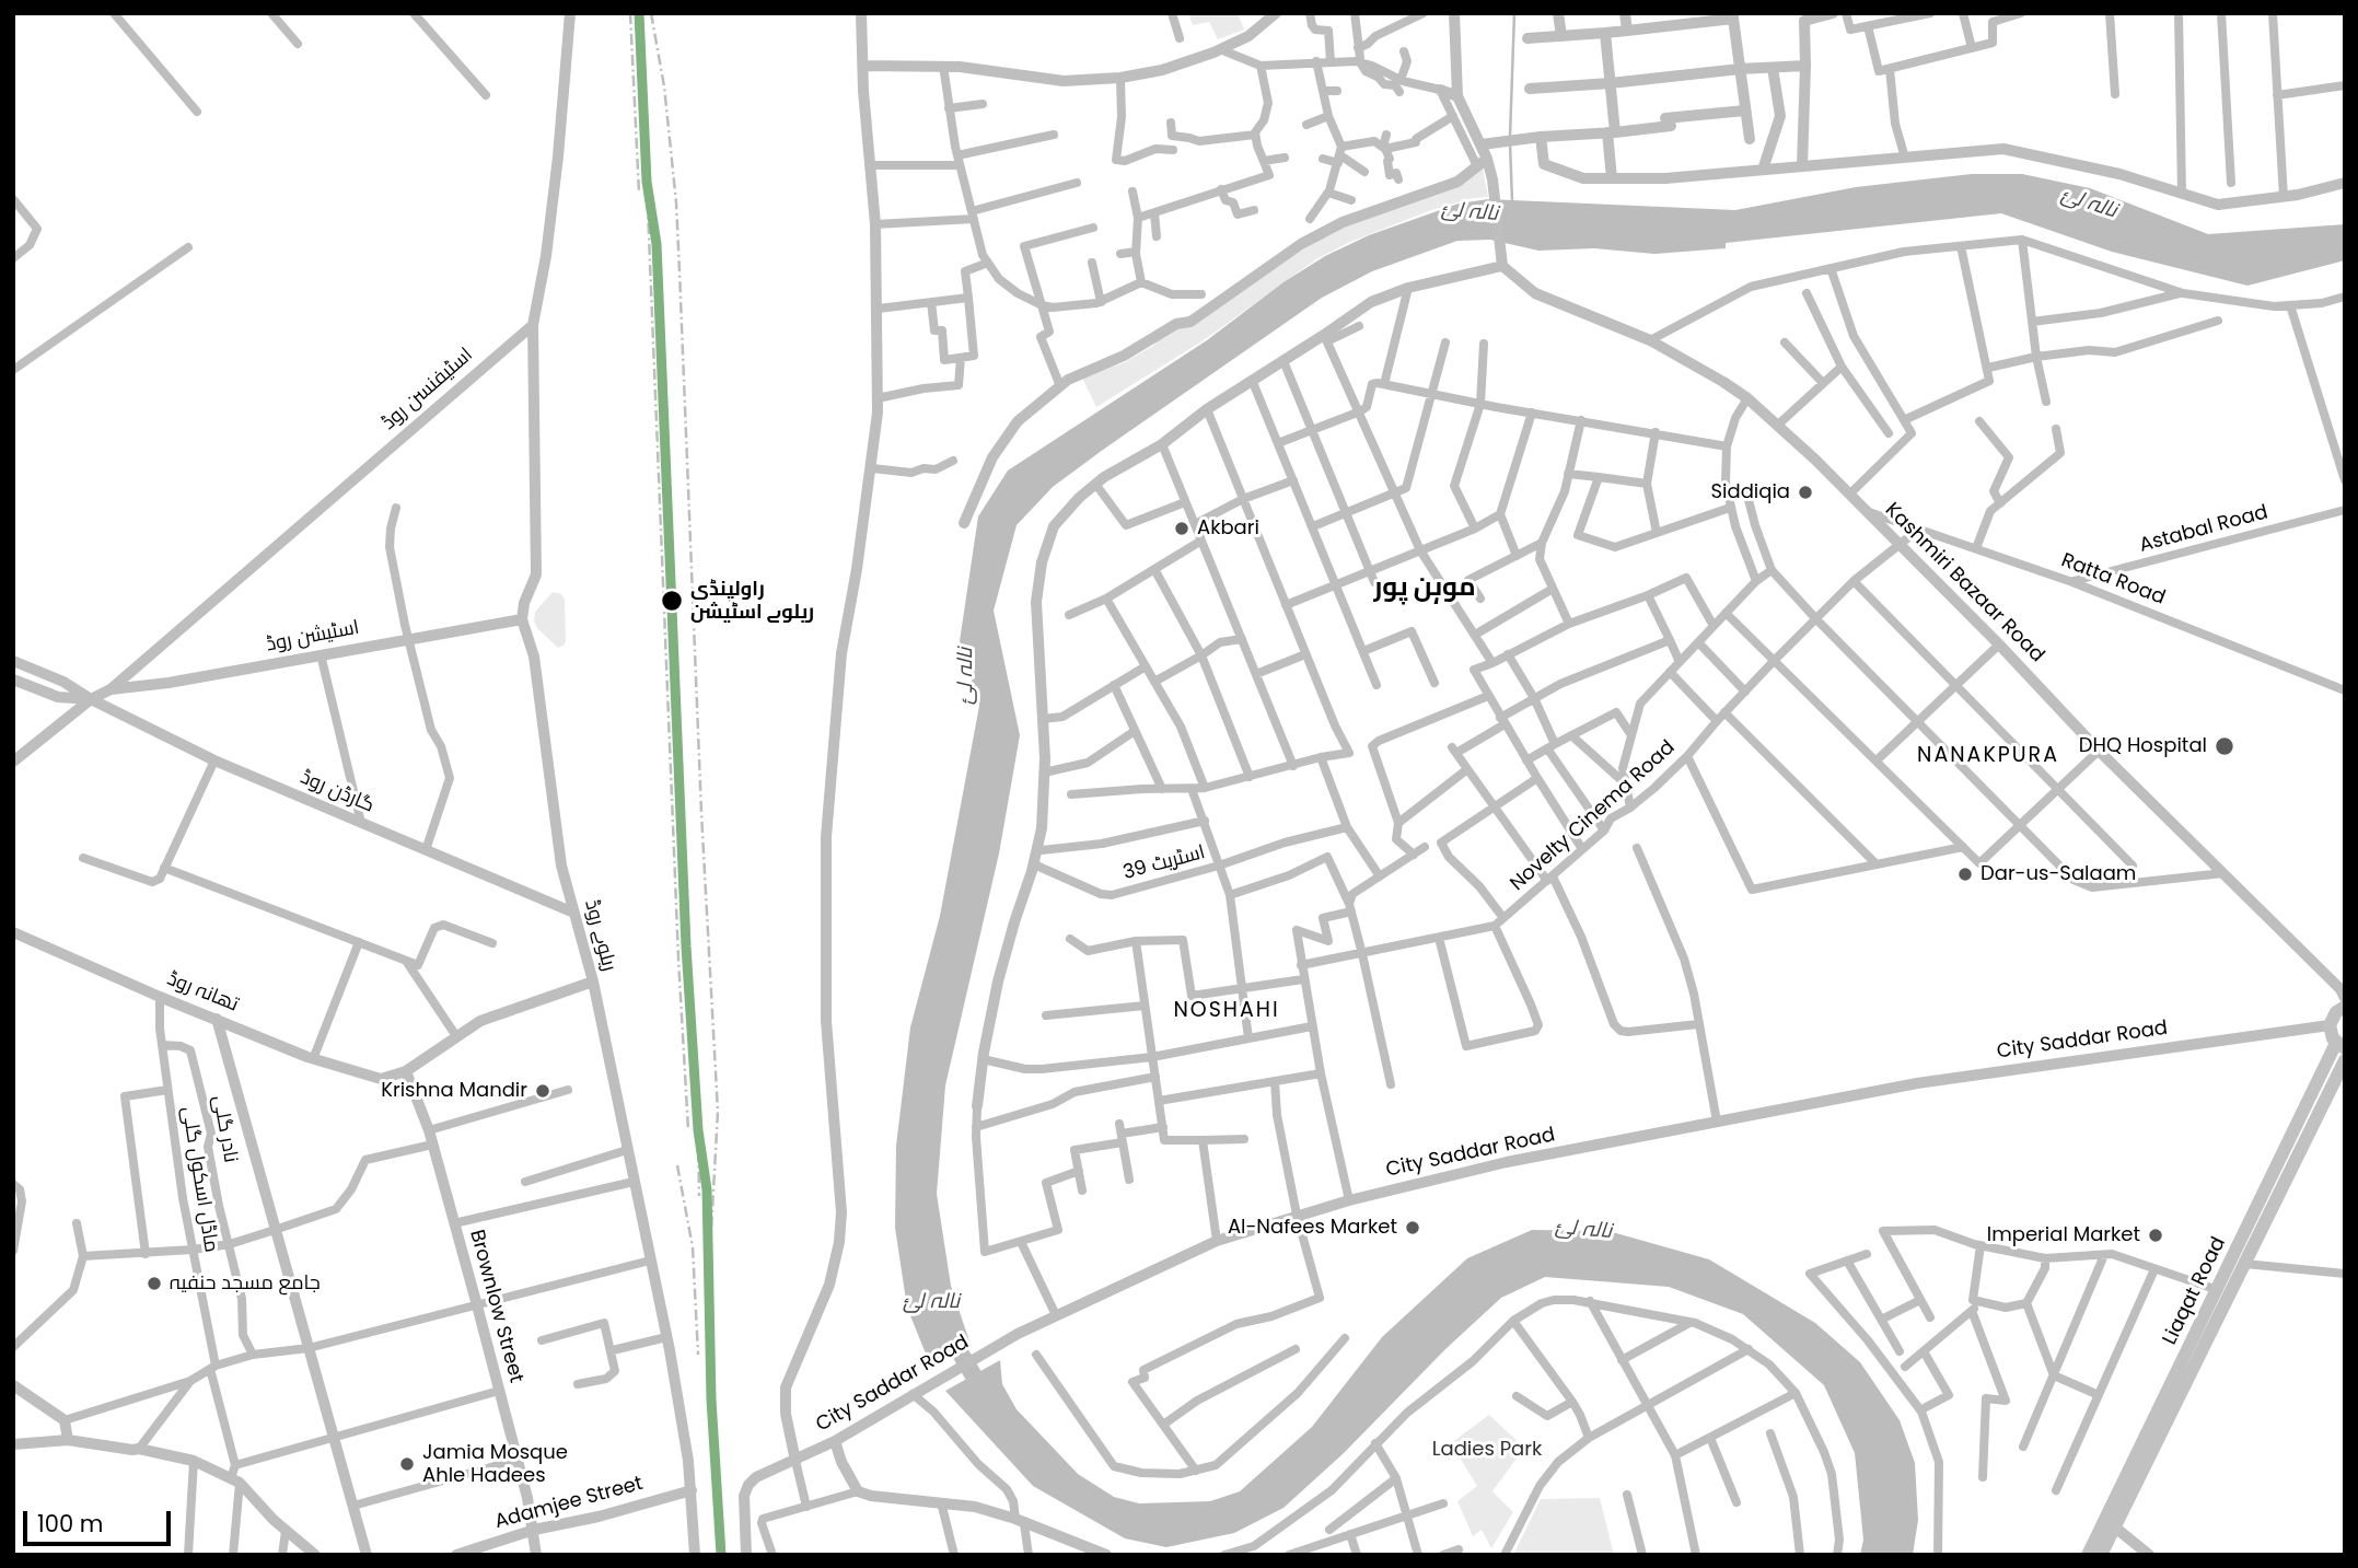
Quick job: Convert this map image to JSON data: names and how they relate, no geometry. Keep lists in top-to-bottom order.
{
  "streets": {
    "main road": ["Liaqat Road"],
    "street": [
      "اسٹیفنسن روڈ",
      "Astabal Road",
      "Ratta Road",
      "Kashmiri Bazaar Road",
      "اسٹیشن روڈ",
      "گارڈن روڈ",
      "Novelty Cinema Road",
      "اسٹریٹ 39",
      "ریلوے روڈ",
      "تھانہ روڈ",
      "City Saddar Road",
      "نادر گلی",
      "ماڈل اسکول گلی",
      "Brownlow Street",
      "Adamjee Street"
    ]
  },
  "crossings": [
    ["اسٹیفنسن روڈ", "اسٹیشن روڈ"],
    ["Astabal Road", "Ratta Road"],
    ["Ratta Road", "Kashmiri Bazaar Road"],
    ["Ratta Road", "Novelty Cinema Road"],
    ["Kashmiri Bazaar Road", "Novelty Cinema Road"],
    ["اسٹیشن روڈ", "ریلوے روڈ"],
    ["گارڈن روڈ", "ریلوے روڈ"],
    ["ریلوے روڈ", "Adamjee Street"],
    ["تھانہ روڈ", "ماڈل اسکول گلی"],
    ["تھانہ روڈ", "Brownlow Street"],
    ["نادر گلی", "ماڈل اسکول گلی"],
    ["Brownlow Street", "Adamjee Street"]
  ],
  "districts": ["موہن پور", "NANAKPURA", "NOSHAHI"],
  "water": ["نالہ لئ"],
  "parks": ["Ladies Park"],
  "places": [
    "Siddiqia",
    "Akbari",
    "راولپنڈی ریلوے اسٹیشن",
    "DHQ Hospital",
    "Dar-us-Salaam",
    "Krishna Mandir",
    "Al-Nafees Market",
    "Imperial Market",
    "جامع مسجد حنفیہ",
    "Jamia Mosque Ahle Hadees"
  ],
  "scale_bar": "100 m"
}
